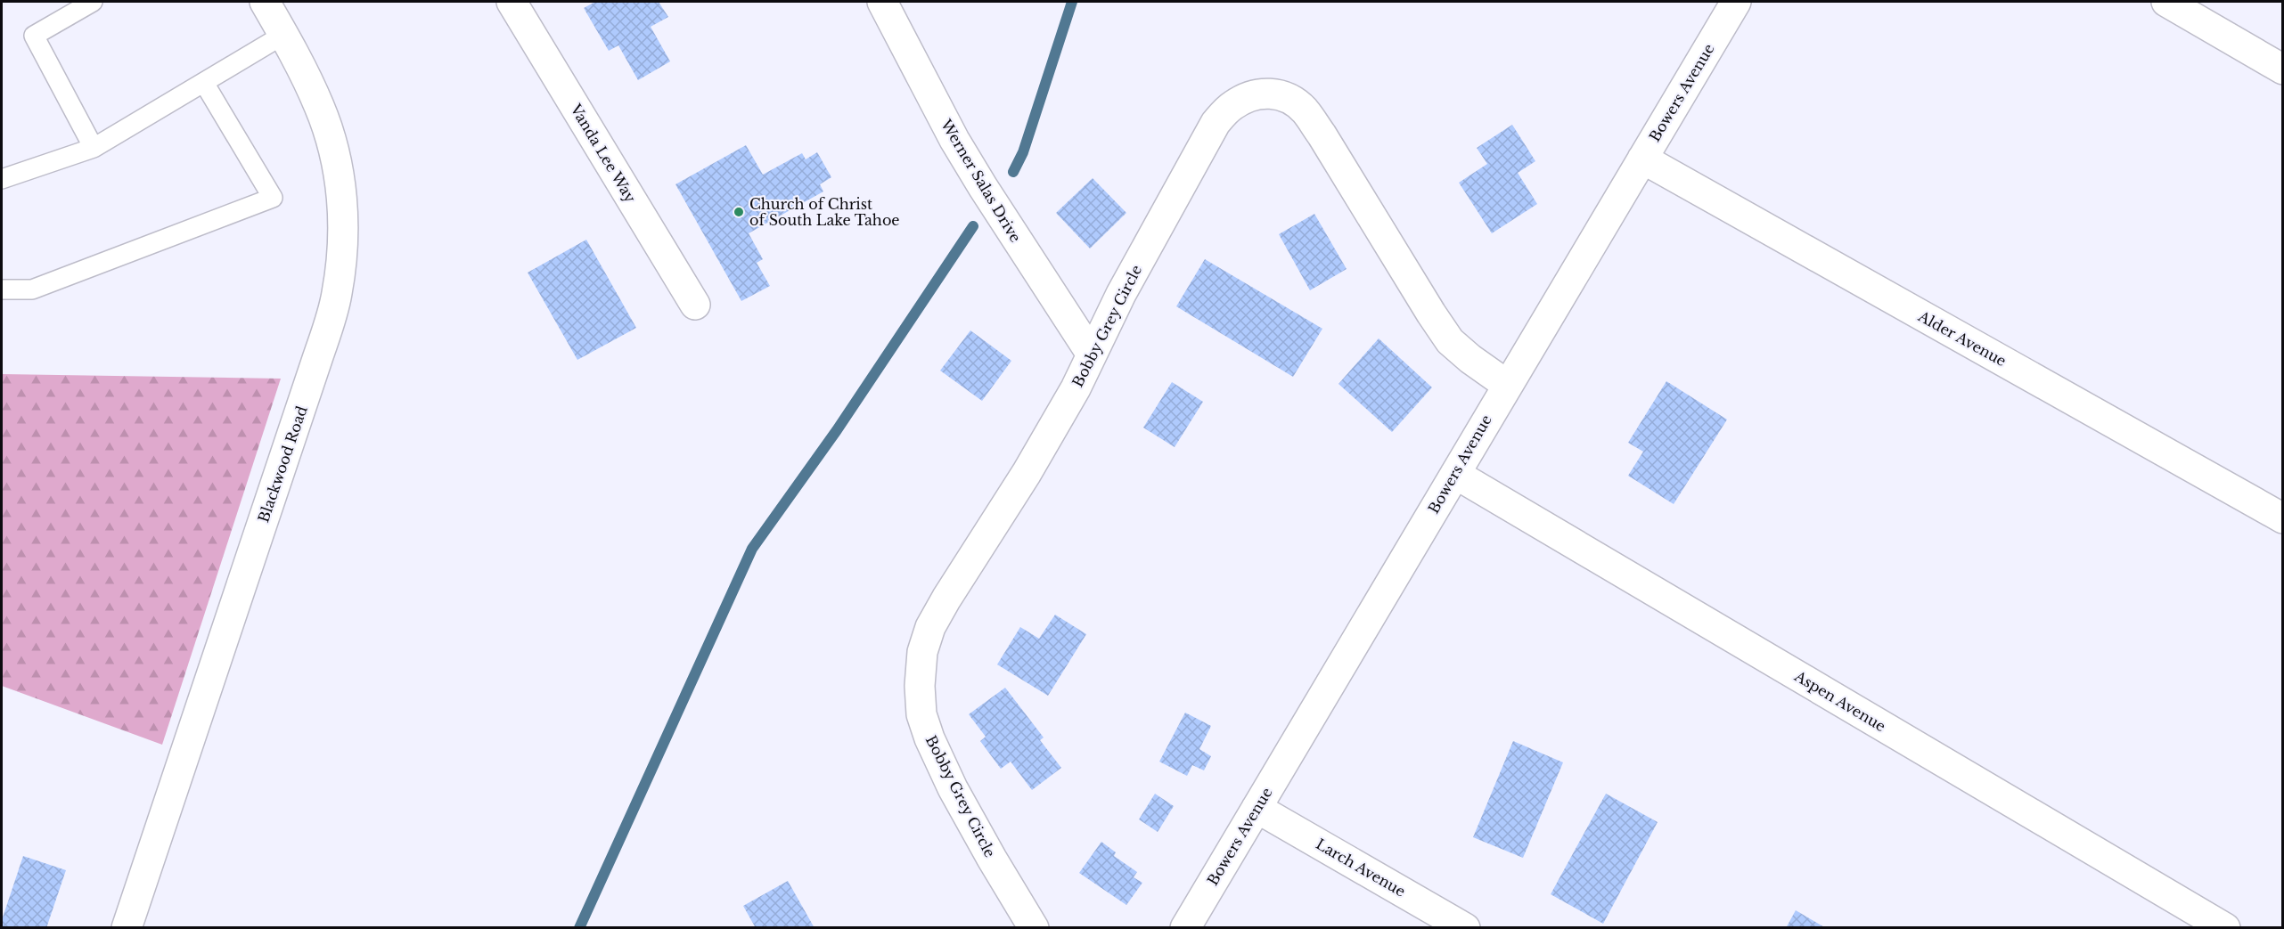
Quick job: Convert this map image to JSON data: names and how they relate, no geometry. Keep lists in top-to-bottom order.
{
  "streets": {
    "street": [
      "Bowers Avenue",
      "Vanda Lee Way",
      "Werner Salas Drive",
      "Bobby Grey Circle",
      "Alder Avenue",
      "Blackwood Road",
      "Aspen Avenue",
      "Larch Avenue"
    ]
  },
  "crossings": [
    ["Bowers Avenue", "Bobby Grey Circle"],
    ["Bowers Avenue", "Alder Avenue"],
    ["Bowers Avenue", "Aspen Avenue"],
    ["Bowers Avenue", "Larch Avenue"],
    ["Werner Salas Drive", "Bobby Grey Circle"]
  ],
  "places": ["Church of Christ of South Lake Tahoe"]
}
